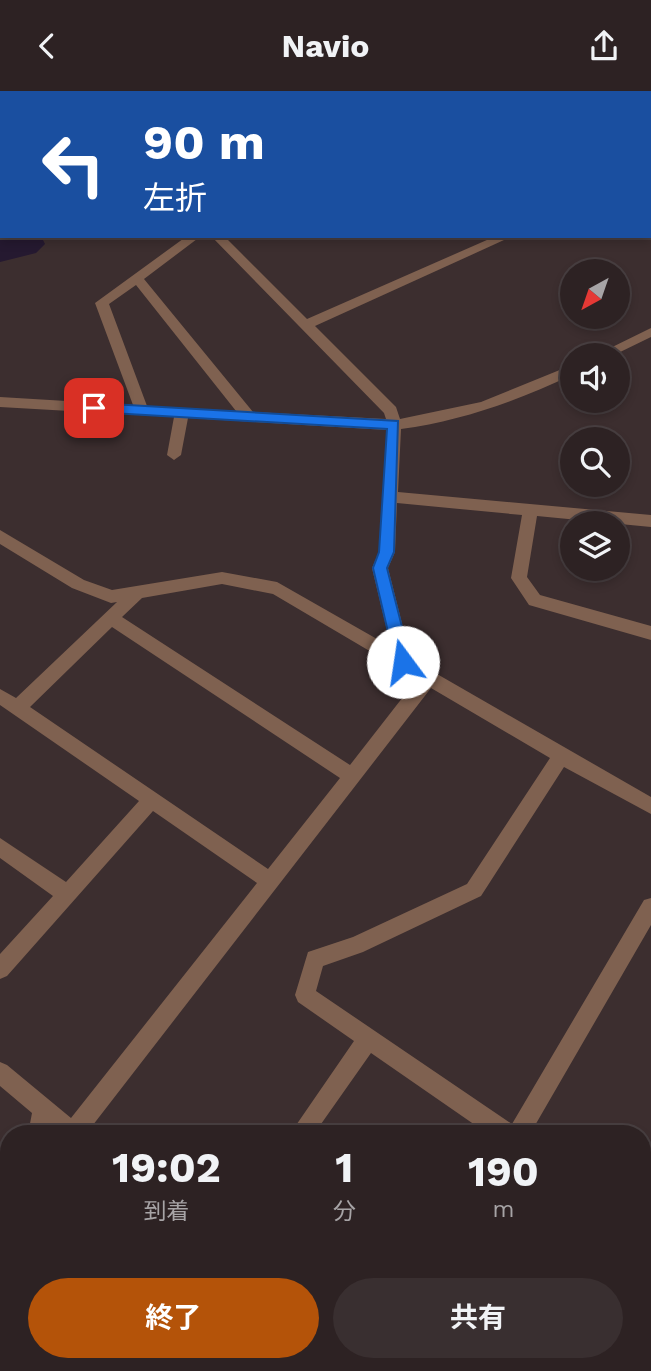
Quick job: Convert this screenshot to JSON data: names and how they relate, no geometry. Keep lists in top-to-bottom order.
{
  "north": "bottom left",
  "page": {
    "header": "Navio",
    "turn": ["90 m", "左折"],
    "eta": [
      "19:02",
      "到着",
      "1",
      "分",
      "190",
      "m"
    ],
    "buttons": ["終了", "共有"]
  }
}
